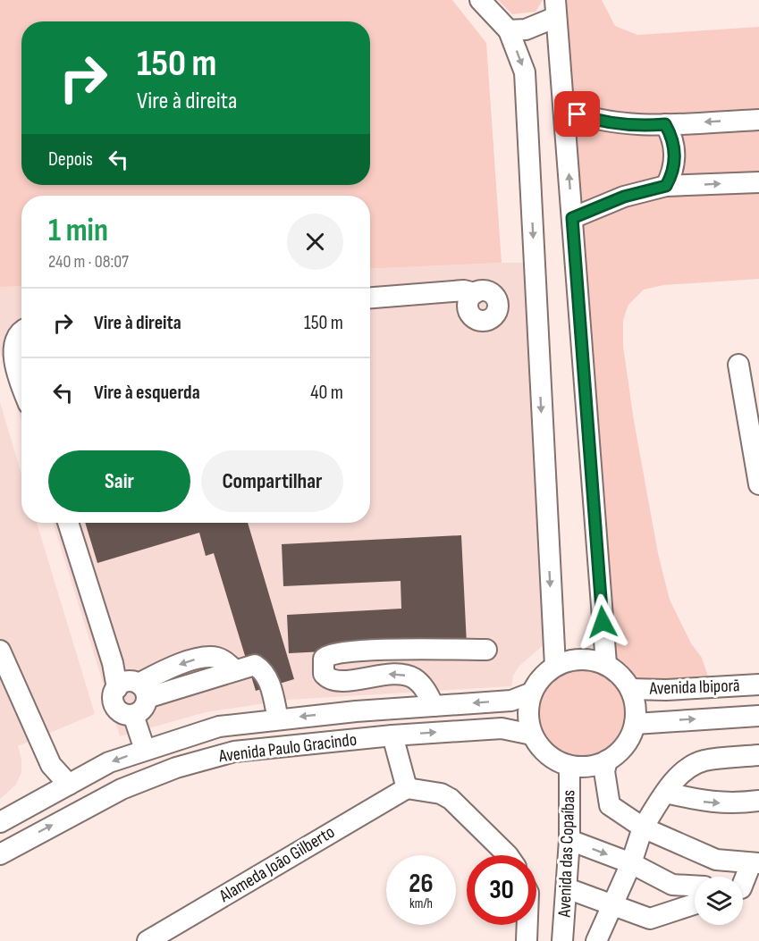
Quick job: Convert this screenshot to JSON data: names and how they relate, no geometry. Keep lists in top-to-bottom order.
{
  "streets": {
    "street": [
      "Avenida Ibiporã",
      "Avenida Paulo Gracindo",
      "Avenida das Copaíbas",
      "Alameda João Gilberto"
    ]
  },
  "crossings": [
    ["Avenida Ibiporã", "Avenida Paulo Gracindo"],
    ["Avenida Ibiporã", "Avenida das Copaíbas"],
    ["Avenida Paulo Gracindo", "Avenida das Copaíbas"]
  ],
  "page": {
    "turn": ["150 m", "Vire à direita"],
    "then": "Depois",
    "heading": ["1 min", "240 m · 08:07"],
    "list": [
      {
        "name": "Vire à direita",
        "value": "150 m"
      },
      {
        "name": "Vire à esquerda",
        "value": "40 m"
      }
    ],
    "buttons": ["Sair", "Compartilhar"],
    "speed": "26 km/h",
    "limit": "30"
  }
}
